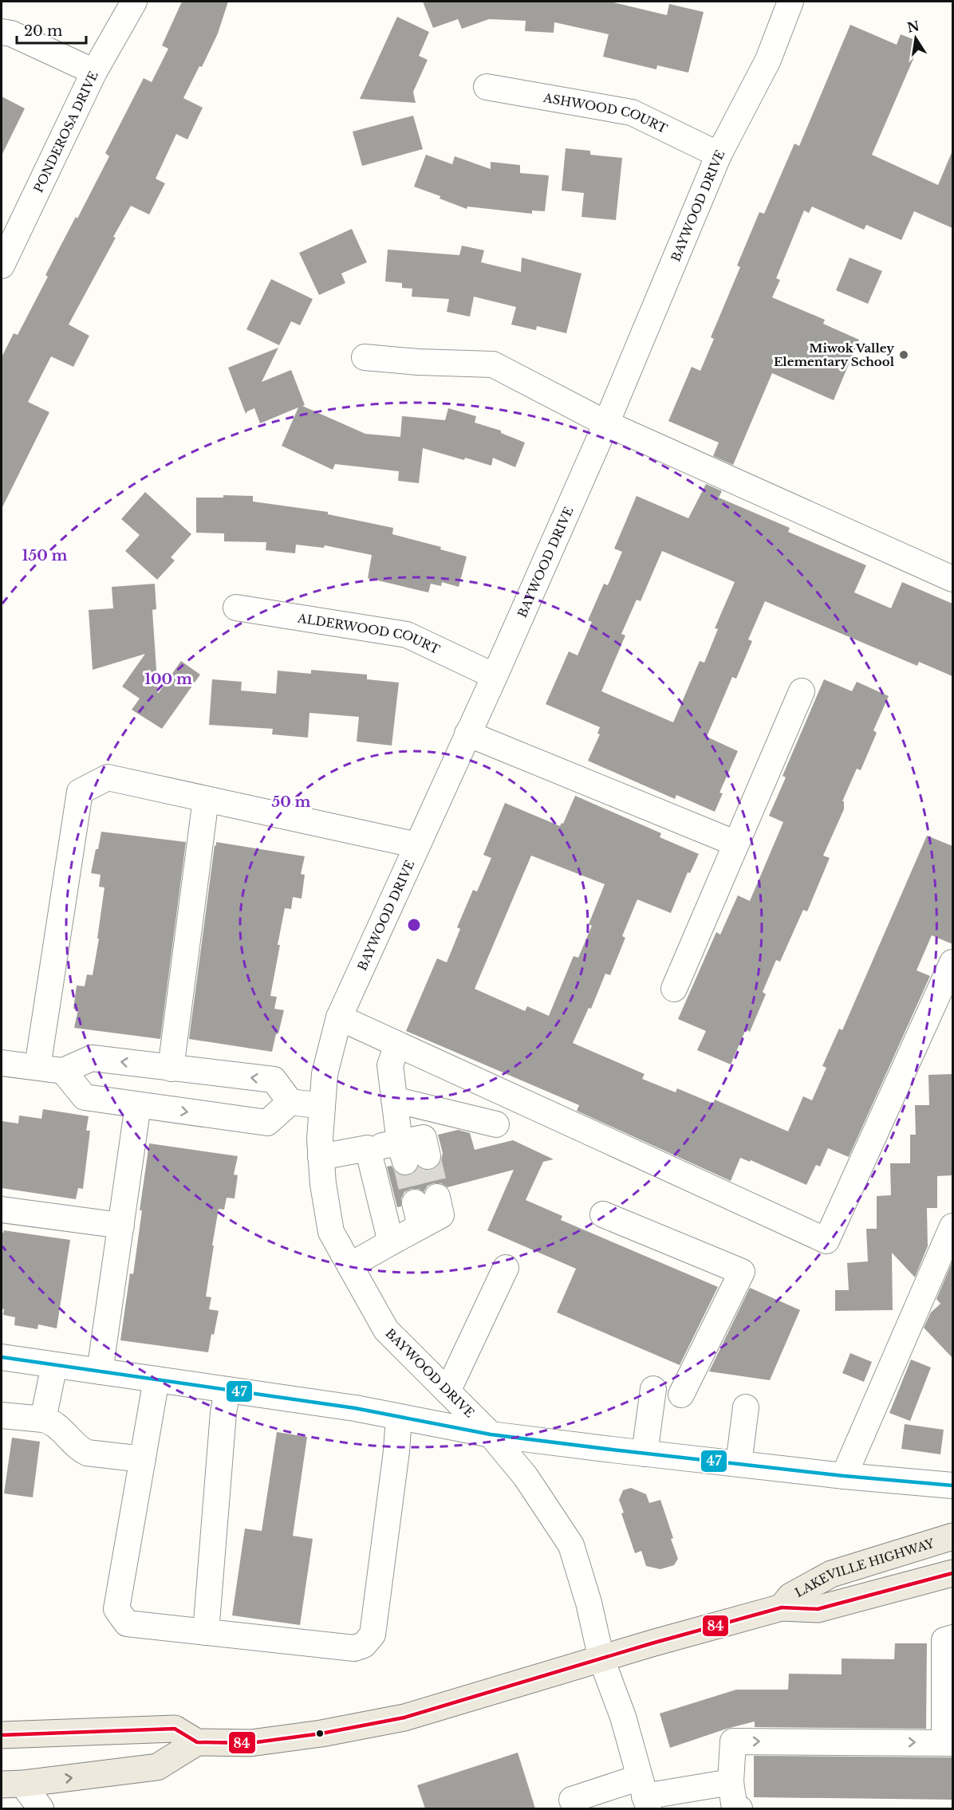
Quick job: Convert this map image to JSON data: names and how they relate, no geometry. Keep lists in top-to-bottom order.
{
  "streets": {
    "main road": ["LAKEVILLE HIGHWAY"],
    "street": [
      "ASHWOOD COURT",
      "PONDEROSA DRIVE",
      "BAYWOOD DRIVE",
      "ALDERWOOD COURT"
    ]
  },
  "crossings": [
    ["ASHWOOD COURT", "BAYWOOD DRIVE"],
    ["BAYWOOD DRIVE", "ALDERWOOD COURT"],
    ["BAYWOOD DRIVE", "LAKEVILLE HIGHWAY"]
  ],
  "places": ["Miwok Valley Elementary School"],
  "lines": ["transit line 47", "transit line 84"],
  "scale_bar": "20 m",
  "north": "top",
  "rings": ["150 m", "100 m", "50 m"]
}
